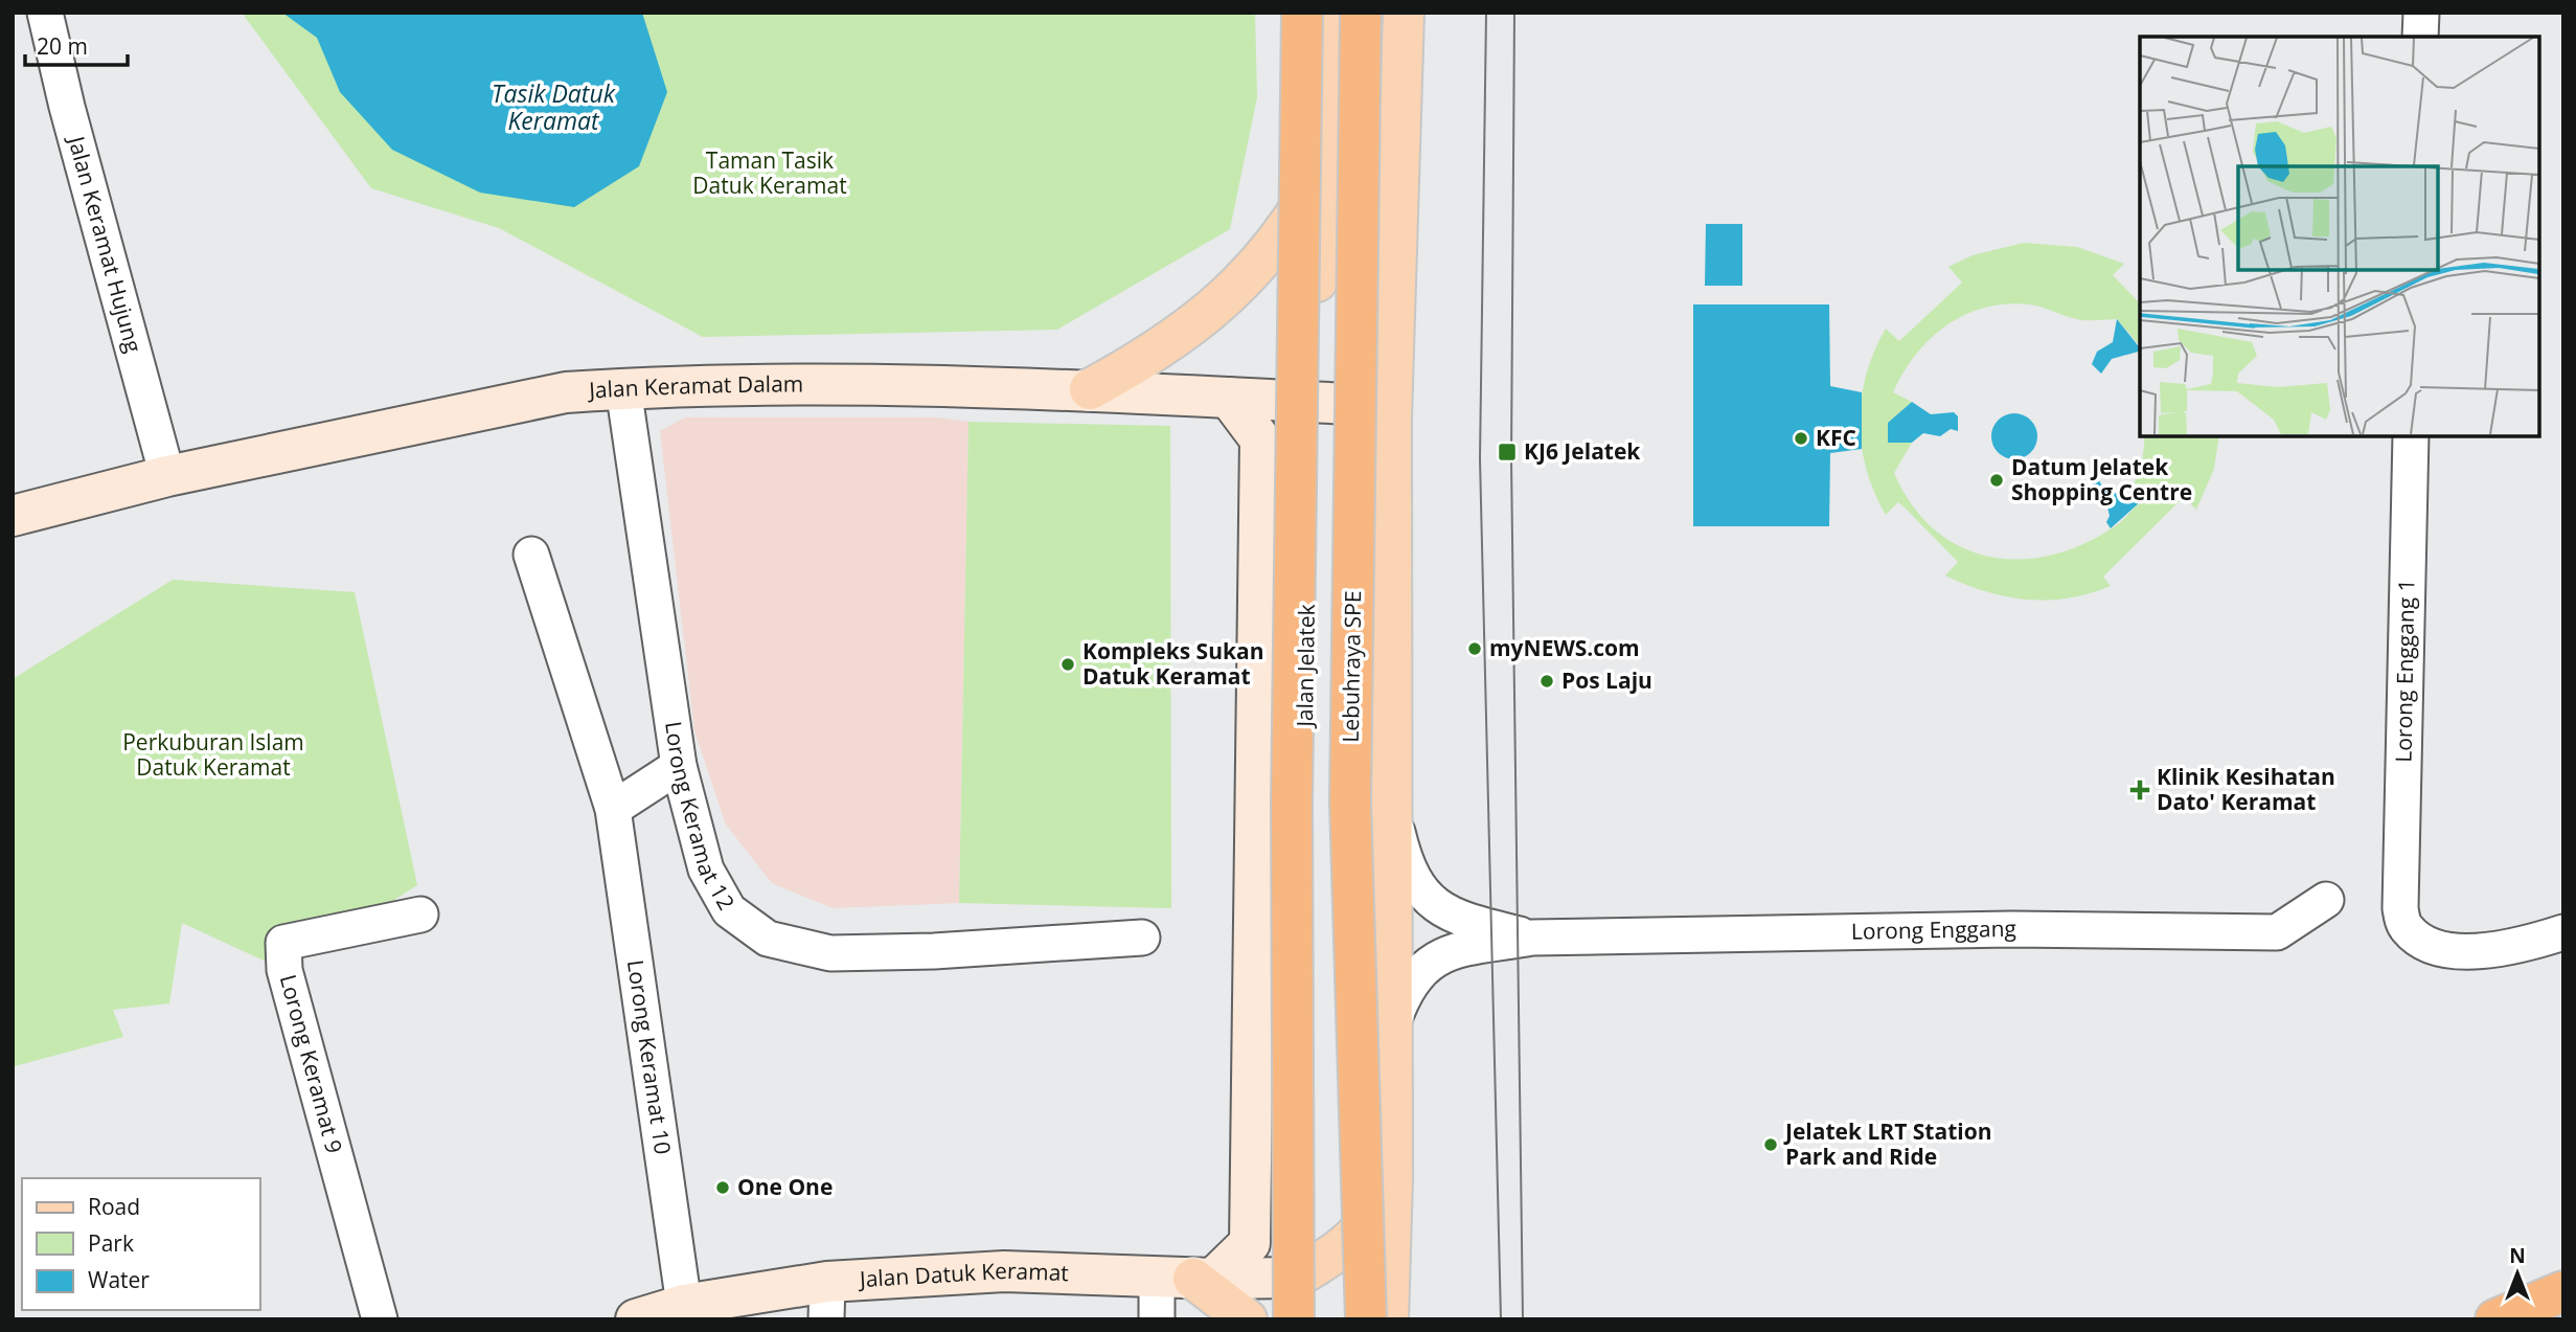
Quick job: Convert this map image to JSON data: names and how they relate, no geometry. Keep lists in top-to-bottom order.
{
  "streets": {
    "highway": ["Lebuhraya SPE"],
    "main road": ["Jalan Jelatek"],
    "street": [
      "Jalan Keramat Hujung",
      "Jalan Keramat Dalam",
      "Lorong Enggang 1",
      "Lorong Keramat 12",
      "Lorong Enggang",
      "Lorong Keramat 10",
      "Lorong Keramat 9",
      "Jalan Datuk Keramat"
    ]
  },
  "crossings": [
    ["Jalan Keramat Hujung", "Jalan Keramat Dalam"],
    ["Jalan Keramat Dalam", "Jalan Jelatek"],
    ["Jalan Keramat Dalam", "Lorong Keramat 12"],
    ["Jalan Jelatek", "Jalan Datuk Keramat"],
    ["Lorong Keramat 10", "Jalan Datuk Keramat"]
  ],
  "water": ["Tasik Datuk Keramat"],
  "parks": ["Taman Tasik Datuk Keramat", "Perkuburan Islam Datuk Keramat"],
  "places": {
    "other": [
      "KFC",
      "Datum Jelatek Shopping Centre",
      "myNEWS.com",
      "Kompleks Sukan Datuk Keramat",
      "Pos Laju",
      "Jelatek LRT Station Park and Ride",
      "One One"
    ],
    "transit": ["KJ6 Jelatek"],
    "health": ["Klinik Kesihatan Dato' Keramat"]
  },
  "legend": ["Road", "Park", "Water"],
  "scale_bar": "20 m",
  "north": "top"
}
